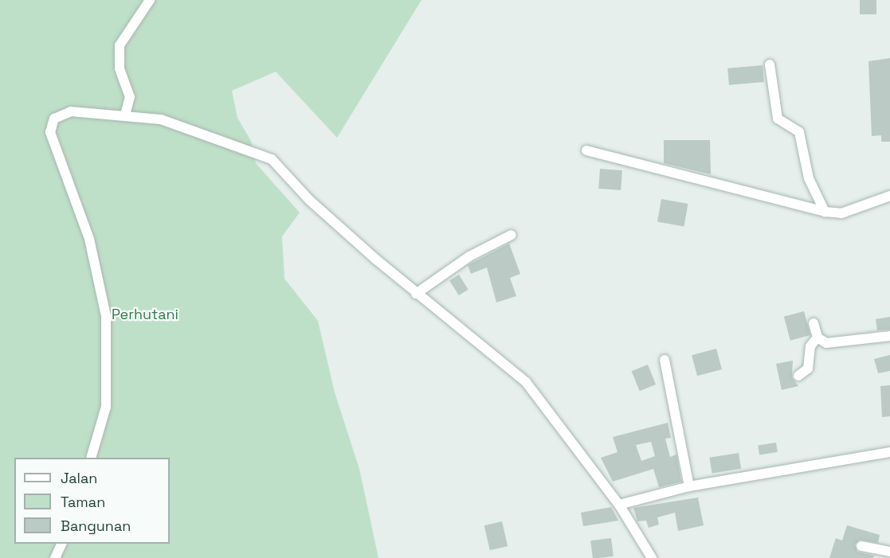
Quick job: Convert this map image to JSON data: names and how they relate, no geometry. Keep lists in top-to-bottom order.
{
  "parks": ["Perhutani"],
  "legend": ["Jalan", "Taman", "Bangunan"]
}
